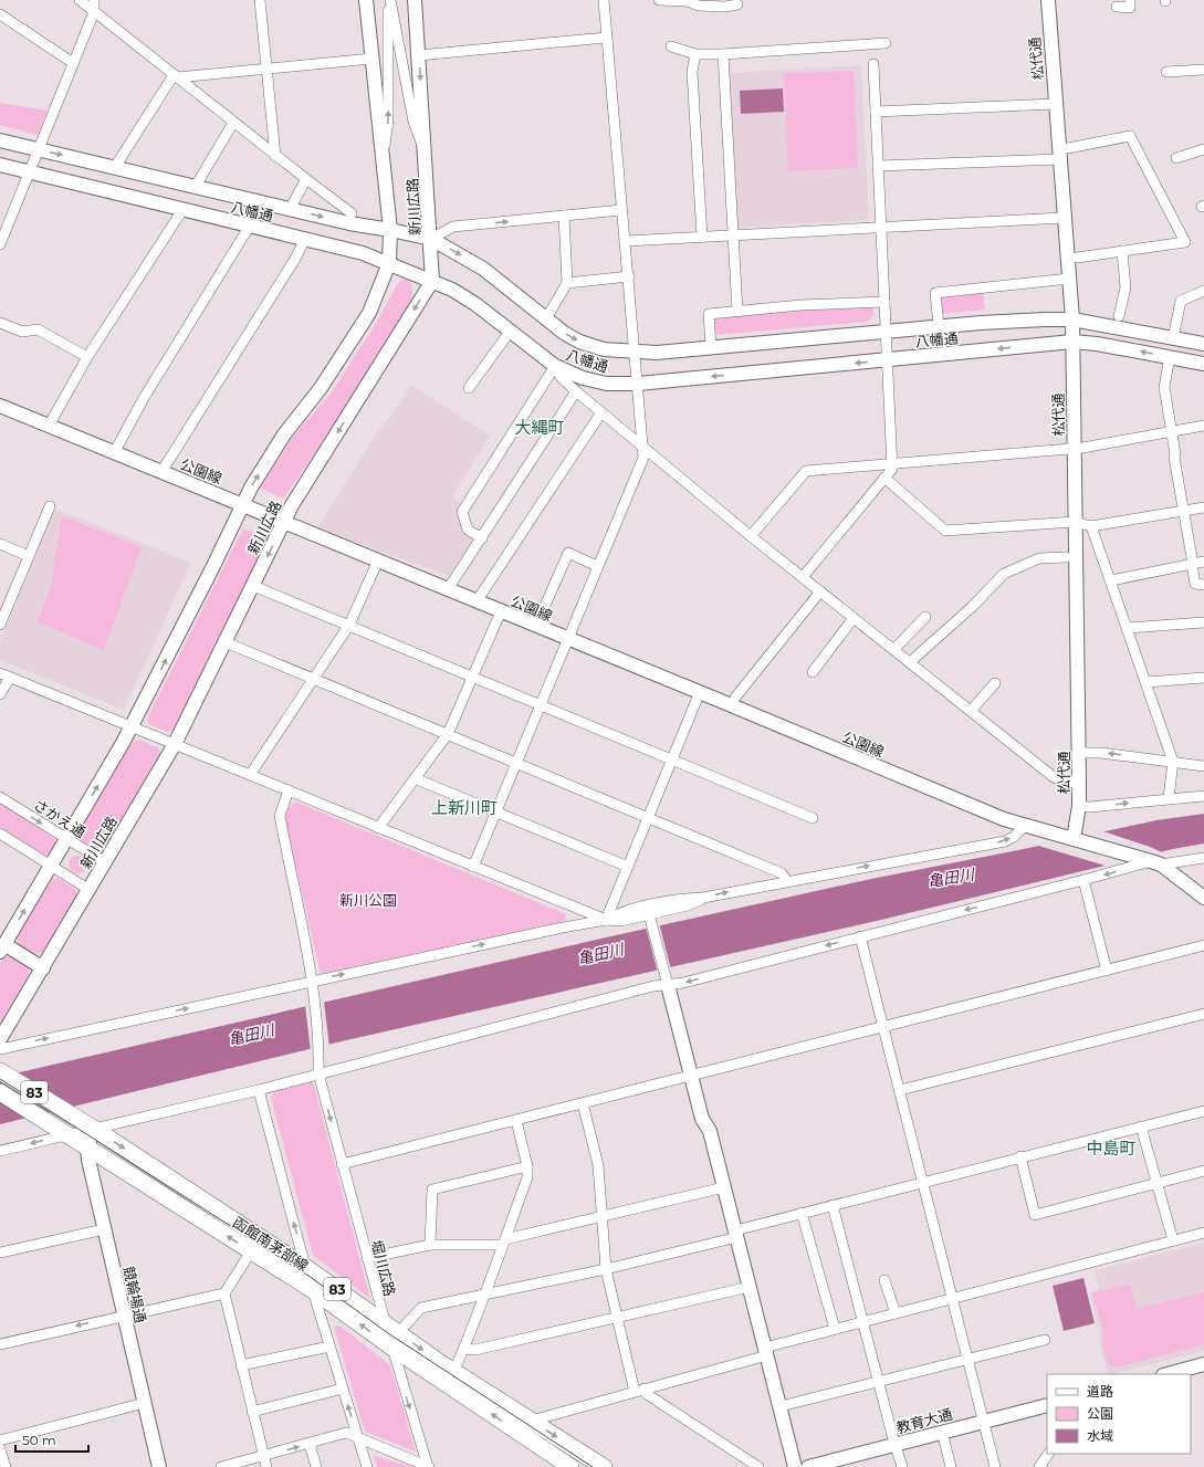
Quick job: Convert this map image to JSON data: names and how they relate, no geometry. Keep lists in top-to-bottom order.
{
  "streets": {
    "main road": ["83", "函館南茅部線"],
    "street": [
      "松代通",
      "新川広路",
      "八幡通",
      "公園線",
      "さかえ通",
      "堀川広路",
      "競輪場通",
      "教育大通"
    ]
  },
  "crossings": [
    ["松代通", "八幡通"],
    ["松代通", "公園線"],
    ["新川広路", "八幡通"],
    ["新川広路", "公園線"],
    ["新川広路", "さかえ通"],
    ["83", "函館南茅部線"],
    ["83", "堀川広路"],
    ["83", "競輪場通"],
    ["函館南茅部線", "堀川広路"]
  ],
  "districts": ["大縄町", "上新川町", "中島町"],
  "water": ["亀田川"],
  "parks": ["新川公園"],
  "legend": ["道路", "公園", "水域"],
  "scale_bar": "50 m"
}
